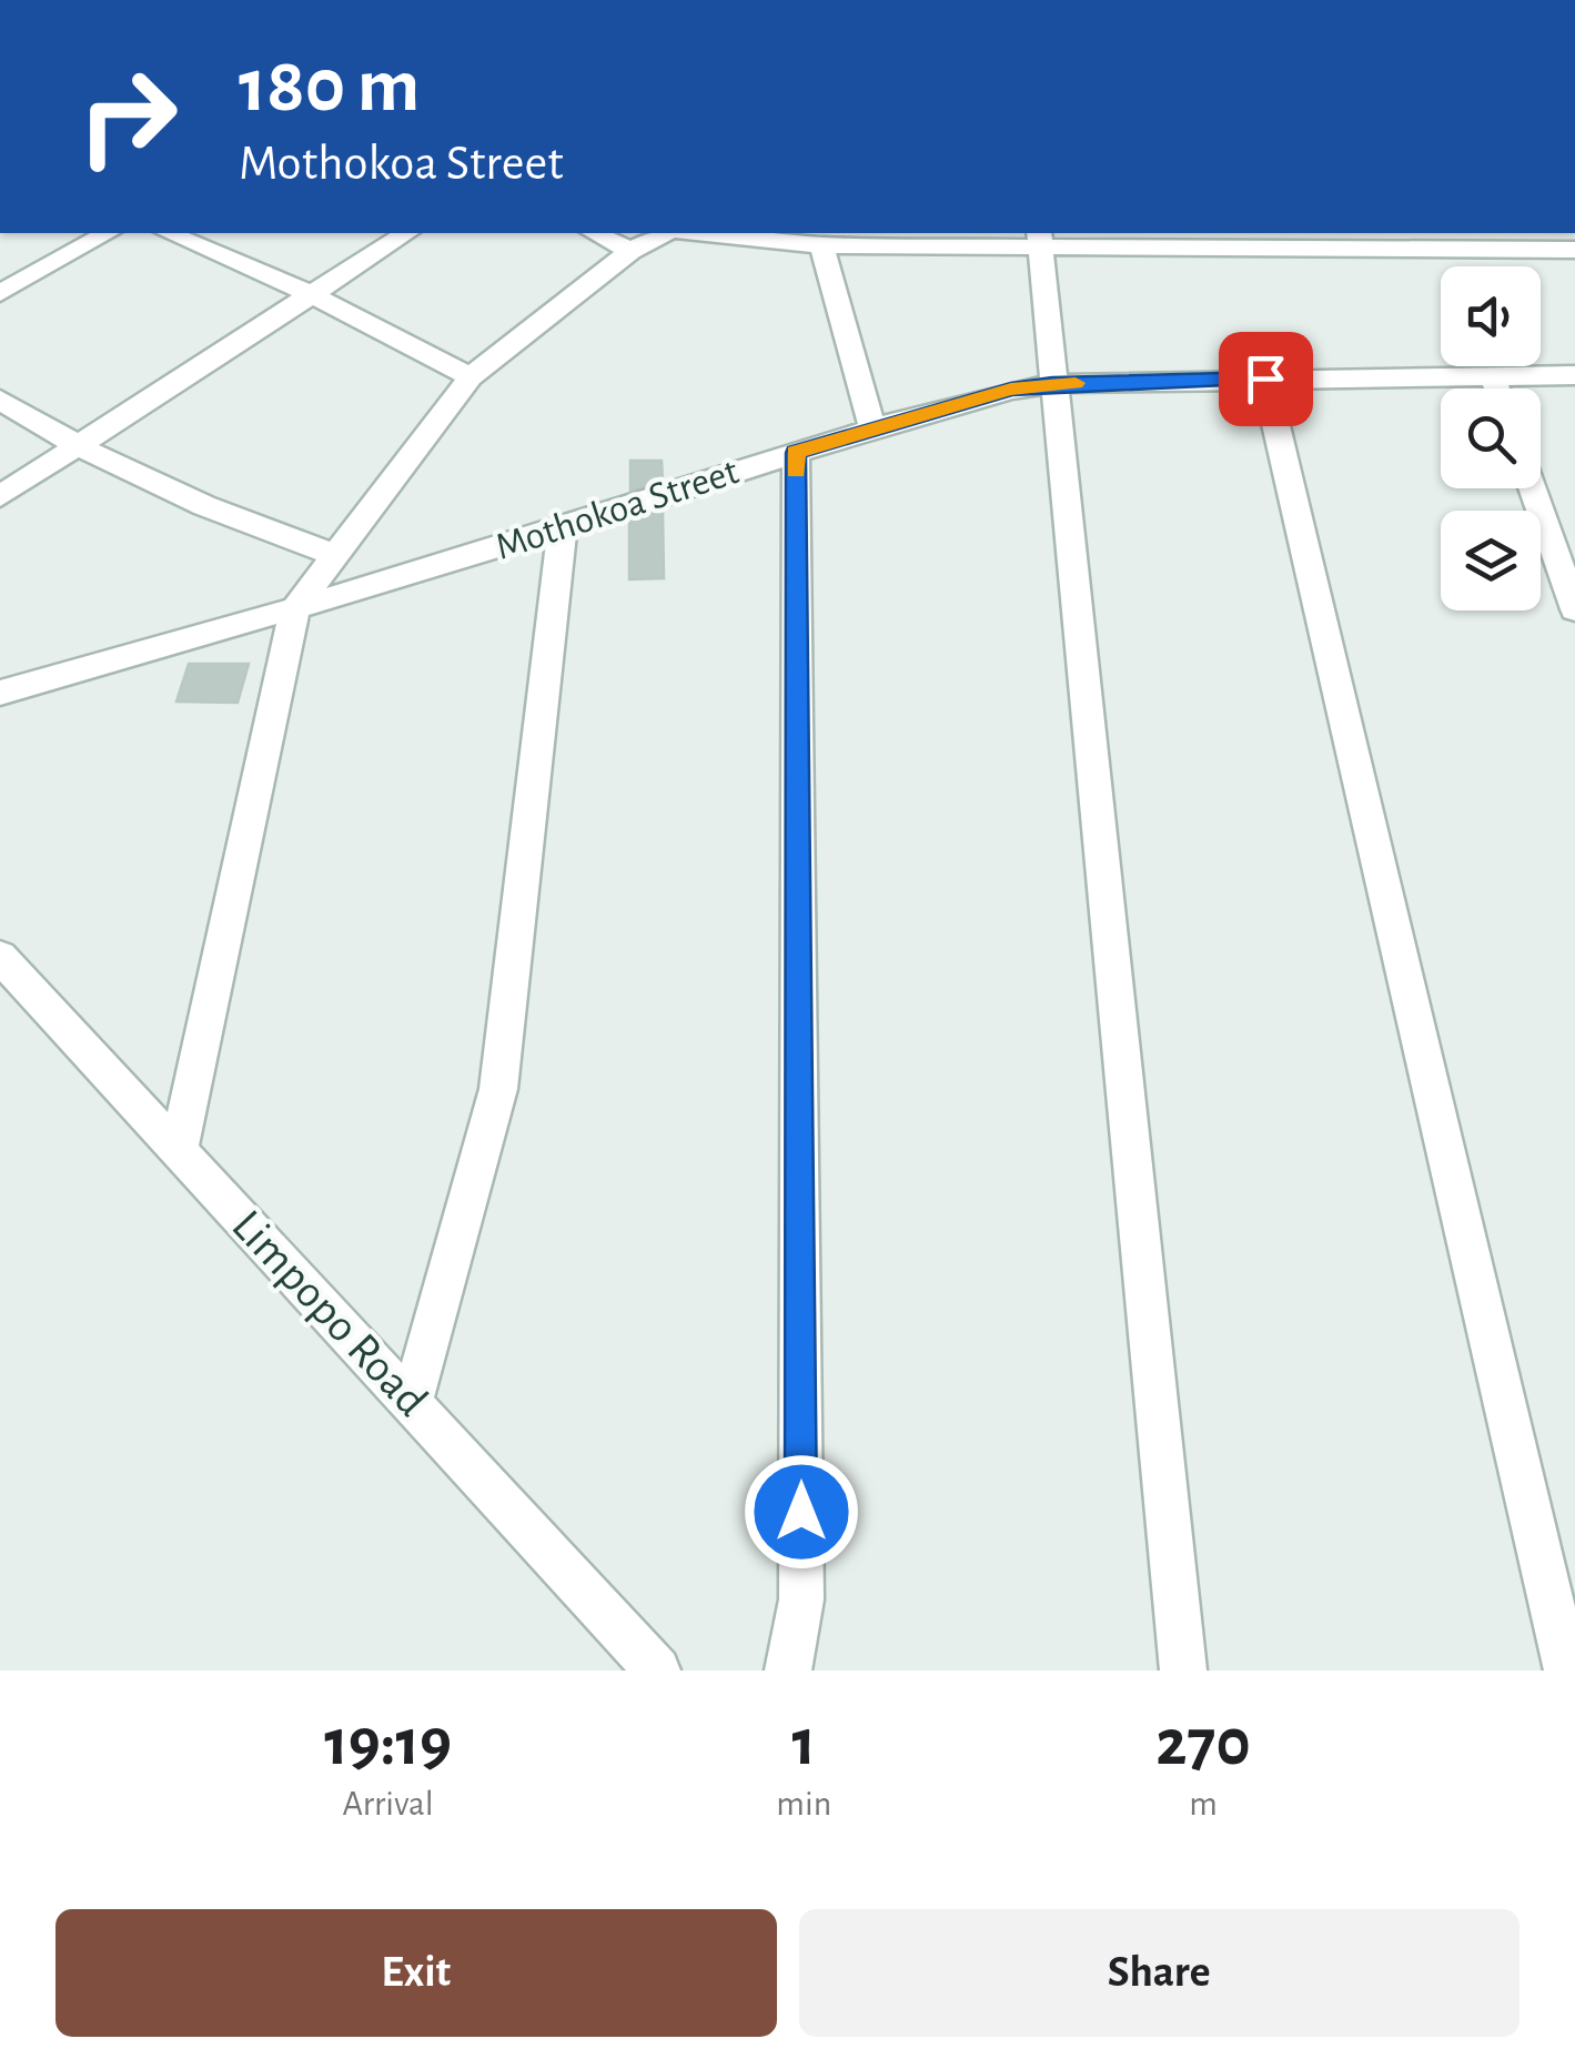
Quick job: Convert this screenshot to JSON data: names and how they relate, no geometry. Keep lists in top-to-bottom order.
{
  "streets": {
    "street": ["Mothokoa Street", "Limpopo Road"]
  },
  "page": {
    "turn": ["180 m", "Mothokoa Street"],
    "eta": [
      "19:19",
      "Arrival",
      "1",
      "min",
      "270",
      "m"
    ],
    "buttons": ["Exit", "Share"]
  }
}
